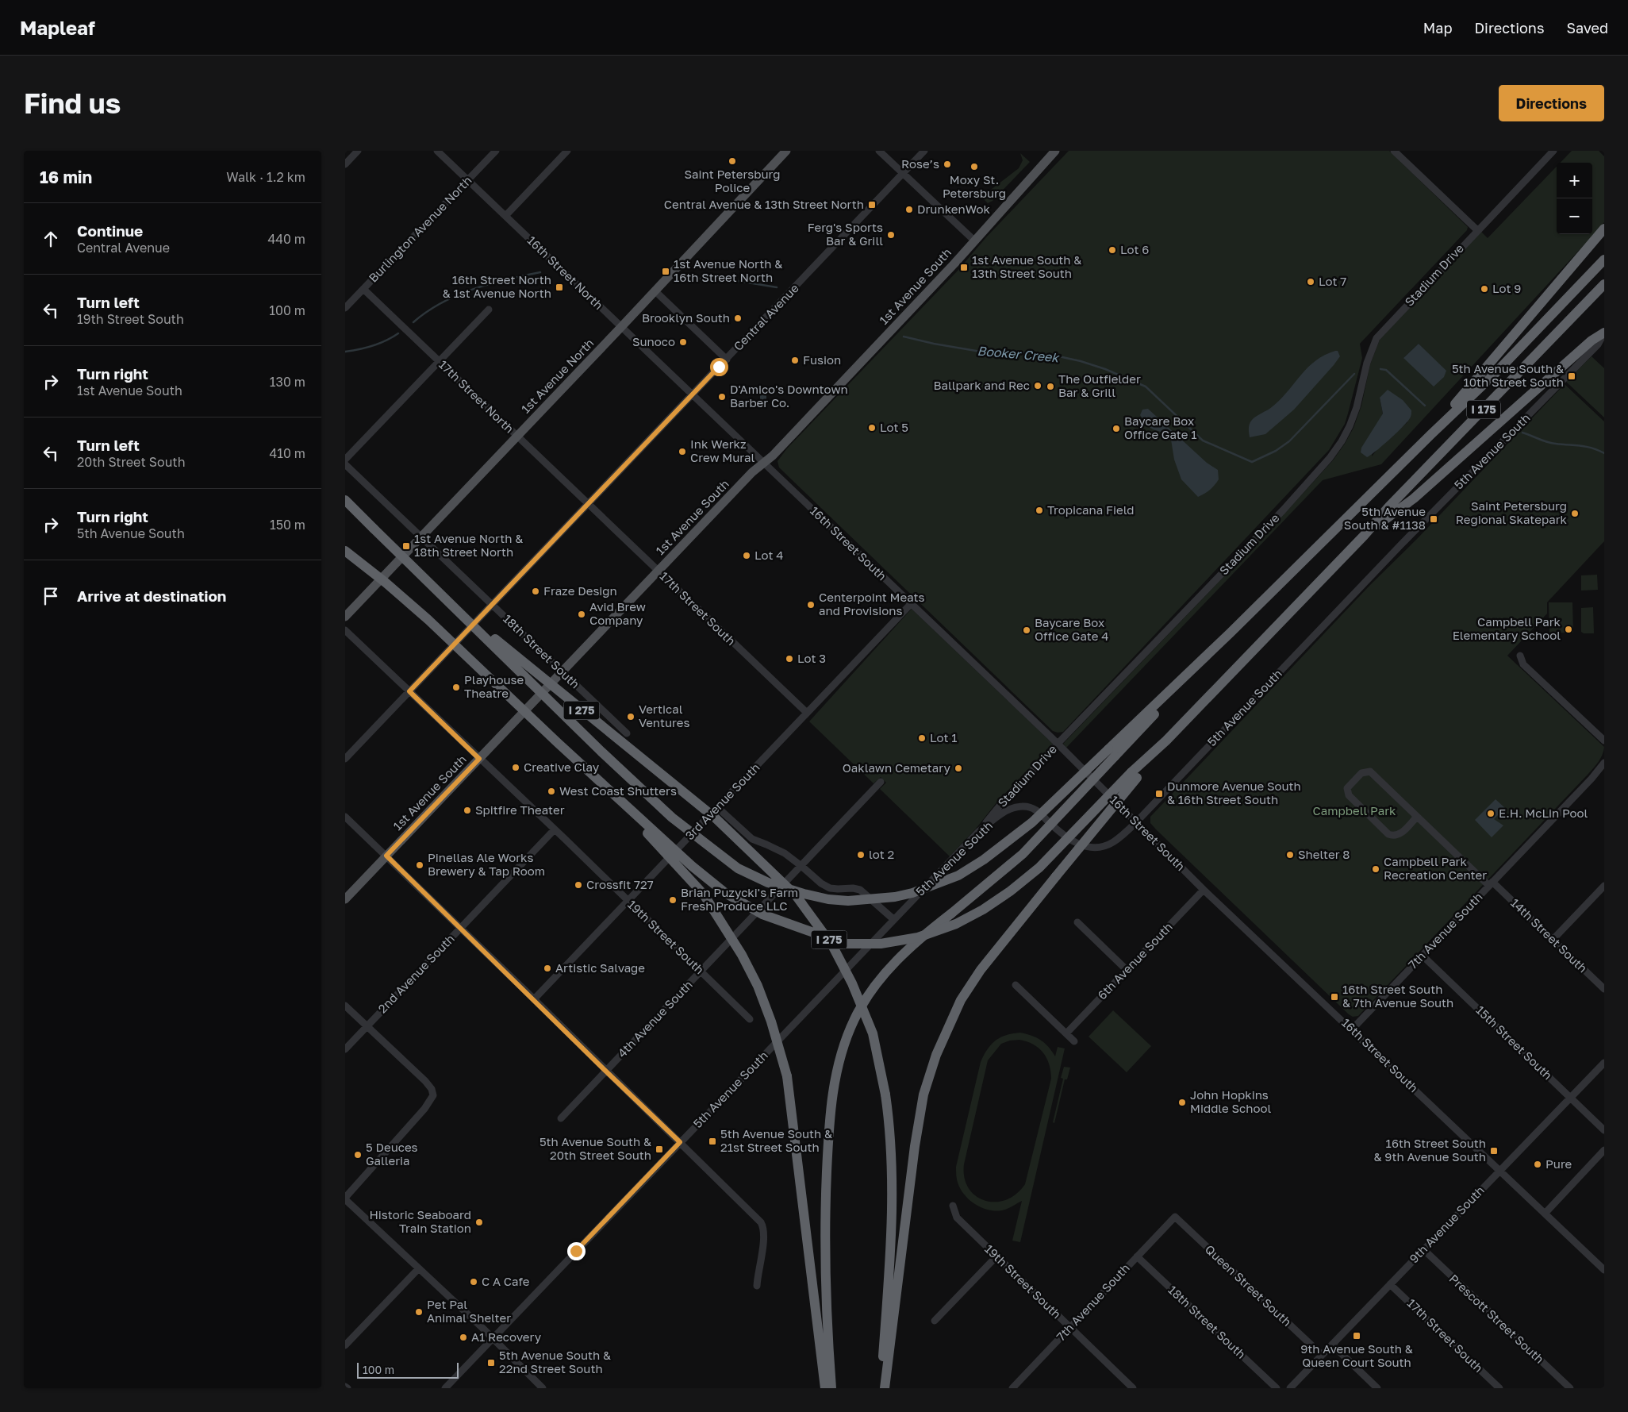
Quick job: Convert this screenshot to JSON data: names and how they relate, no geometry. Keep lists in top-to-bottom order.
{
  "streets": {
    "highway": ["I 175", "I 275"],
    "main road": ["1st Avenue South", "1st Avenue North"],
    "street": [
      "Burlington Avenue North",
      "16th Street North",
      "Stadium Drive",
      "Central Avenue",
      "17th Street North",
      "5th Avenue South",
      "16th Street South",
      "17th Street South",
      "18th Street South",
      "3rd Avenue South",
      "7th Avenue South",
      "14th Street South",
      "19th Street South",
      "6th Avenue South",
      "2nd Avenue South",
      "4th Avenue South",
      "15th Street South",
      "9th Avenue South",
      "Queen Street South",
      "Prescott Street South"
    ]
  },
  "crossings": [
    ["Burlington Avenue North", "16th Street North"],
    ["Burlington Avenue North", "17th Street North"],
    ["16th Street North", "Central Avenue"],
    ["16th Street North", "1st Avenue North"],
    ["16th Street North", "16th Street South"],
    ["Stadium Drive", "5th Avenue South"],
    ["Stadium Drive", "16th Street South"],
    ["1st Avenue South", "16th Street South"],
    ["1st Avenue South", "17th Street South"],
    ["1st Avenue South", "18th Street South"],
    ["1st Avenue South", "19th Street South"],
    ["Central Avenue", "17th Street North"],
    ["Central Avenue", "16th Street South"],
    ["Central Avenue", "17th Street South"],
    ["Central Avenue", "18th Street South"],
    ["Central Avenue", "19th Street South"],
    ["1st Avenue North", "17th Street North"],
    ["1st Avenue North", "18th Street South"],
    ["17th Street North", "17th Street South"],
    ["5th Avenue South", "16th Street South"],
    ["16th Street South", "3rd Avenue South"],
    ["16th Street South", "7th Avenue South"],
    ["16th Street South", "6th Avenue South"],
    ["16th Street South", "9th Avenue South"],
    ["17th Street South", "3rd Avenue South"],
    ["17th Street South", "9th Avenue South"],
    ["18th Street South", "7th Avenue South"],
    ["3rd Avenue South", "19th Street South"],
    ["7th Avenue South", "14th Street South"],
    ["7th Avenue South", "19th Street South"],
    ["7th Avenue South", "15th Street South"],
    ["7th Avenue South", "Queen Street South"],
    ["19th Street South", "2nd Avenue South"],
    ["19th Street South", "4th Avenue South"],
    ["15th Street South", "9th Avenue South"],
    ["9th Avenue South", "Queen Street South"],
    ["9th Avenue South", "Prescott Street South"]
  ],
  "water": ["Booker Creek"],
  "parks": ["Campbell Park"],
  "places": {
    "other": [
      "Saint Petersburg Police",
      "Rose’s",
      "Moxy St. Petersburg",
      "DrunkenWok",
      "Ferg's Sports Bar & Grill",
      "Lot 6",
      "Lot 7",
      "Lot 9",
      "Brooklyn South",
      "Sunoco",
      "Fusion",
      "Ballpark and Rec",
      "The Outfielder Bar & Grill",
      "D'Amico's Downtown Barber Co.",
      "Lot 5",
      "Baycare Box Office Gate 1",
      "Ink Werkz Crew Mural",
      "Tropicana Field",
      "Saint Petersburg Regional Skatepark",
      "Lot 4",
      "Fraze Design",
      "Centerpoint Meats and Provisions",
      "Avid Brew Company",
      "Campbell Park Elementary School",
      "Baycare Box Office Gate 4",
      "Lot 3",
      "Playhouse Theatre",
      "Vertical Ventures",
      "Lot 1",
      "Creative Clay",
      "Oaklawn Cemetary",
      "West Coast Shutters",
      "Spitfire Theater",
      "E.H. McLin Pool",
      "lot 2",
      "Shelter 8",
      "Pinellas Ale Works Brewery & Tap Room",
      "Campbell Park Recreation Center",
      "Crossfit 727",
      "Brian Puzycki's Farm Fresh Produce LLC",
      "Artistic Salvage",
      "John Hopkins Middle School",
      "5 Deuces Galleria",
      "Pure",
      "Historic Seaboard Train Station",
      "C A Cafe",
      "Pet Pal Animal Shelter",
      "A1 Recovery"
    ],
    "transit": [
      "Central Avenue & 13th Street North",
      "1st Avenue South & 13th Street South",
      "1st Avenue North & 16th Street North",
      "16th Street North & 1st Avenue North",
      "5th Avenue South & 10th Street South",
      "5th Avenue South & #1138",
      "1st Avenue North & 18th Street North",
      "Dunmore Avenue South & 16th Street South",
      "16th Street South & 7th Avenue South",
      "5th Avenue South & 21st Street South",
      "5th Avenue South & 20th Street South",
      "16th Street South & 9th Avenue South",
      "9th Avenue South & Queen Court South",
      "5th Avenue South & 22nd Street South"
    ]
  },
  "scale_bar": "100 m",
  "page": {
    "header": "Mapleaf",
    "nav": ["Map", "Directions", "Saved"],
    "buttons": "Directions",
    "title": "Find us",
    "heading": ["16 min", "Walk · 1.2 km"],
    "map_buttons": ["+", "−"],
    "list": [
      ["Continue", "Central Avenue", "440 m"],
      ["Turn left", "19th Street South", "100 m"],
      ["Turn right", "1st Avenue South", "130 m"],
      ["Turn left", "20th Street South", "410 m"],
      ["Turn right", "5th Avenue South", "150 m"],
      "Arrive at destination"
    ],
    "scale": "100 m"
  }
}
